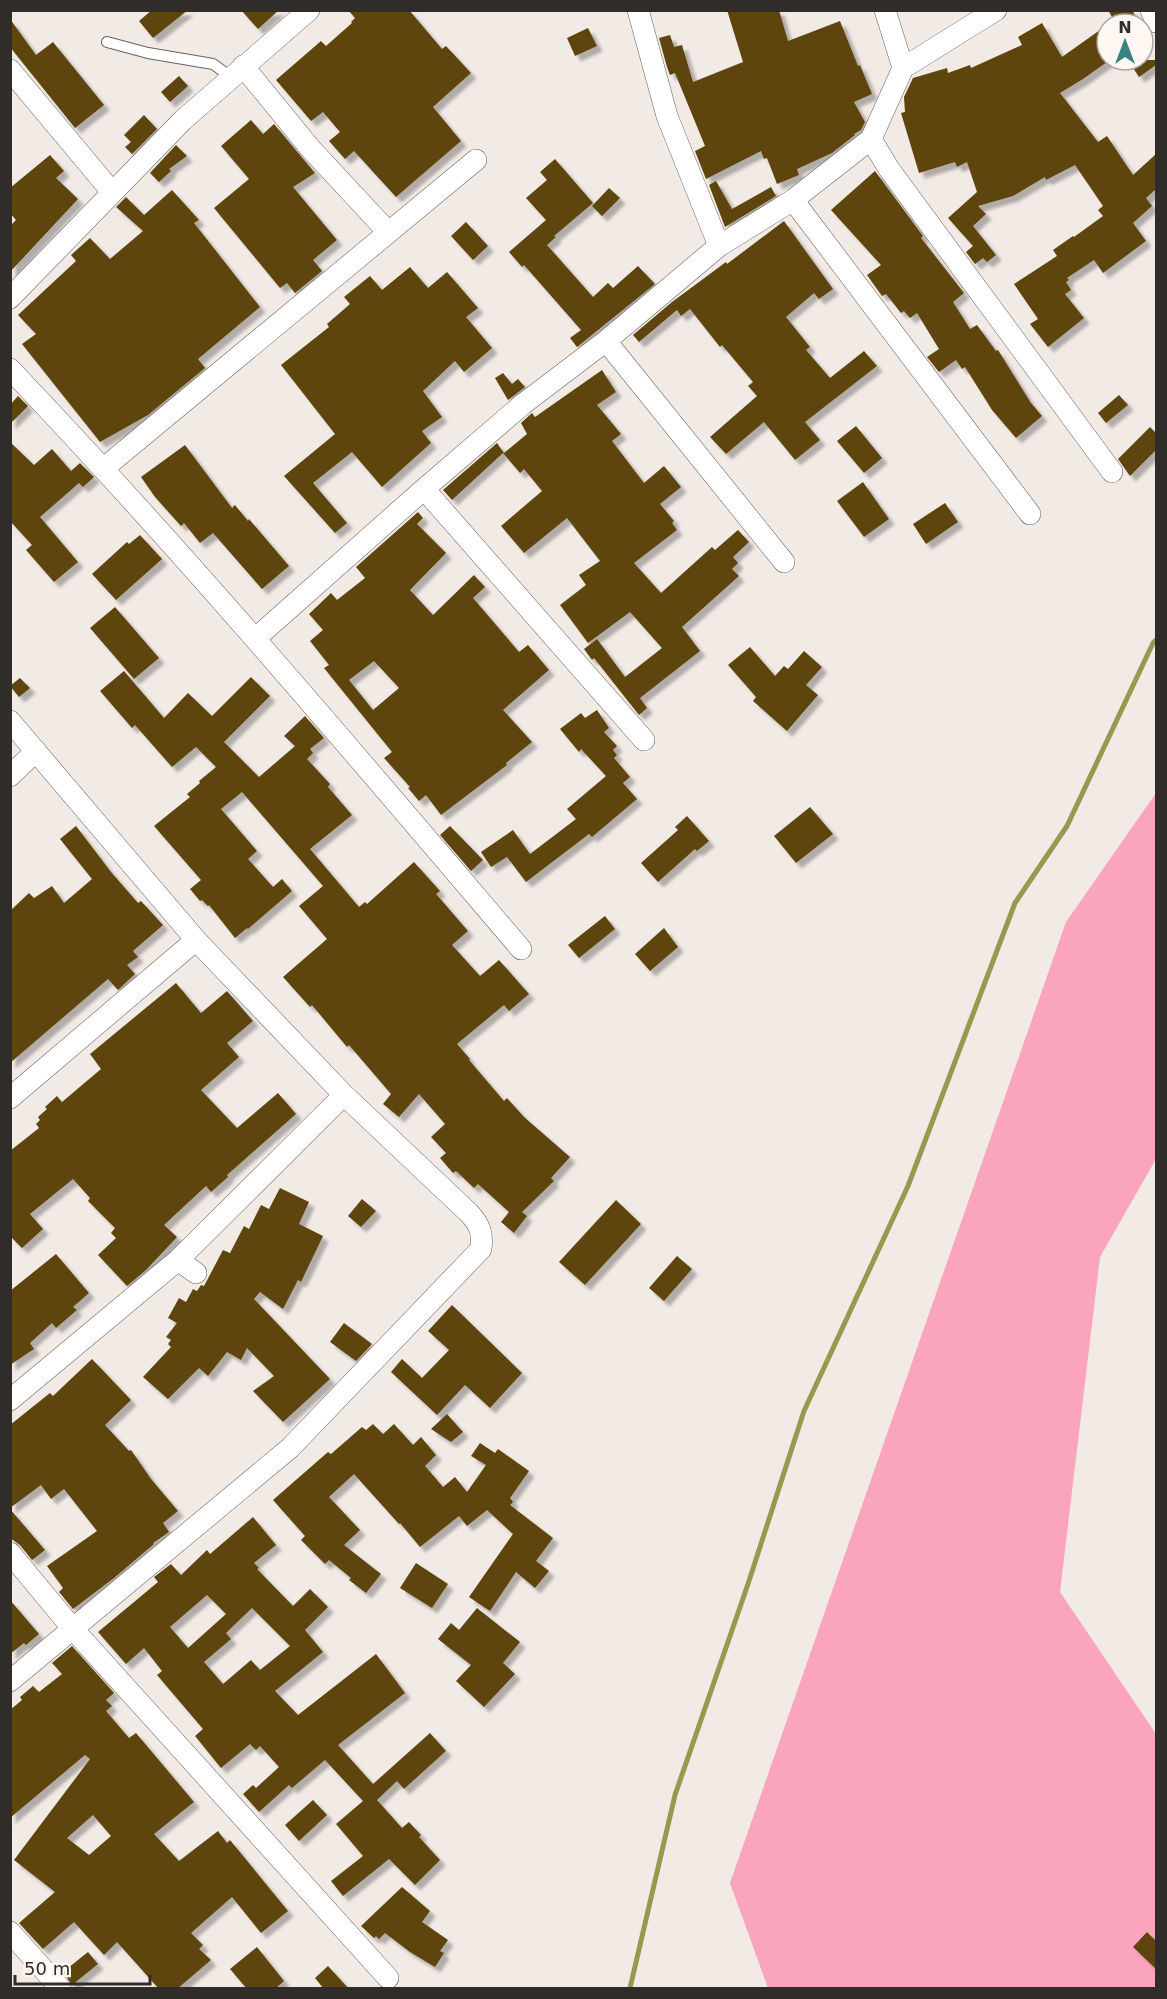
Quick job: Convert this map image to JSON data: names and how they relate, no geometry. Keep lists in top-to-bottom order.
{
  "scale_bar": "50 m",
  "north": "top"
}
